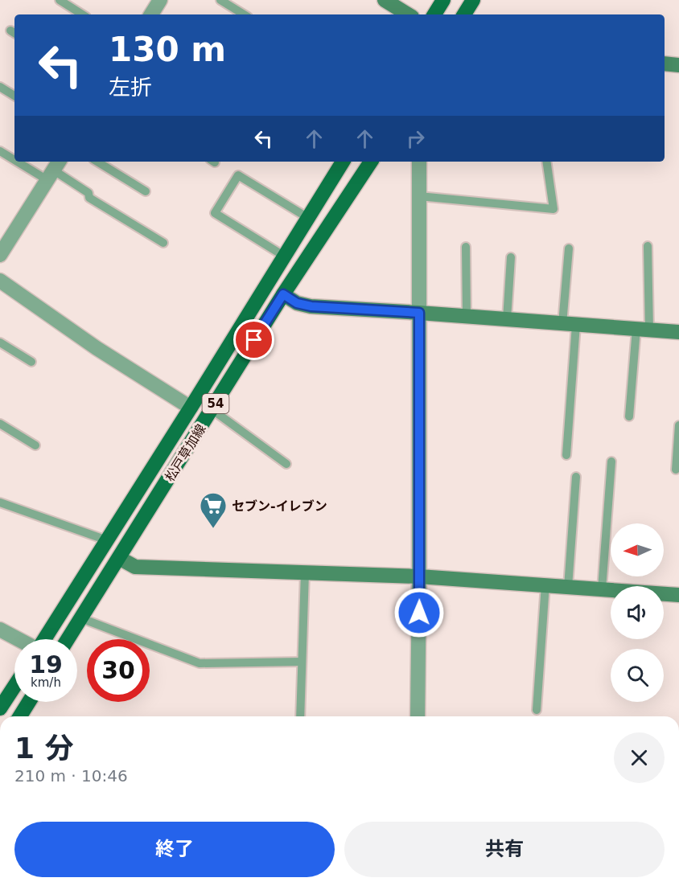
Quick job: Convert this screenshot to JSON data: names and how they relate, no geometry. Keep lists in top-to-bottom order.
{
  "streets": {
    "main road": ["54", "松戸草加線"]
  },
  "places": {
    "supermarket": ["セブン-イレブン"]
  },
  "north": "left",
  "page": {
    "turn": ["130 m", "左折"],
    "speed": "19 km/h",
    "limit": "30",
    "heading": ["1 分", "210 m · 10:46"],
    "buttons": ["終了", "共有"]
  }
}
